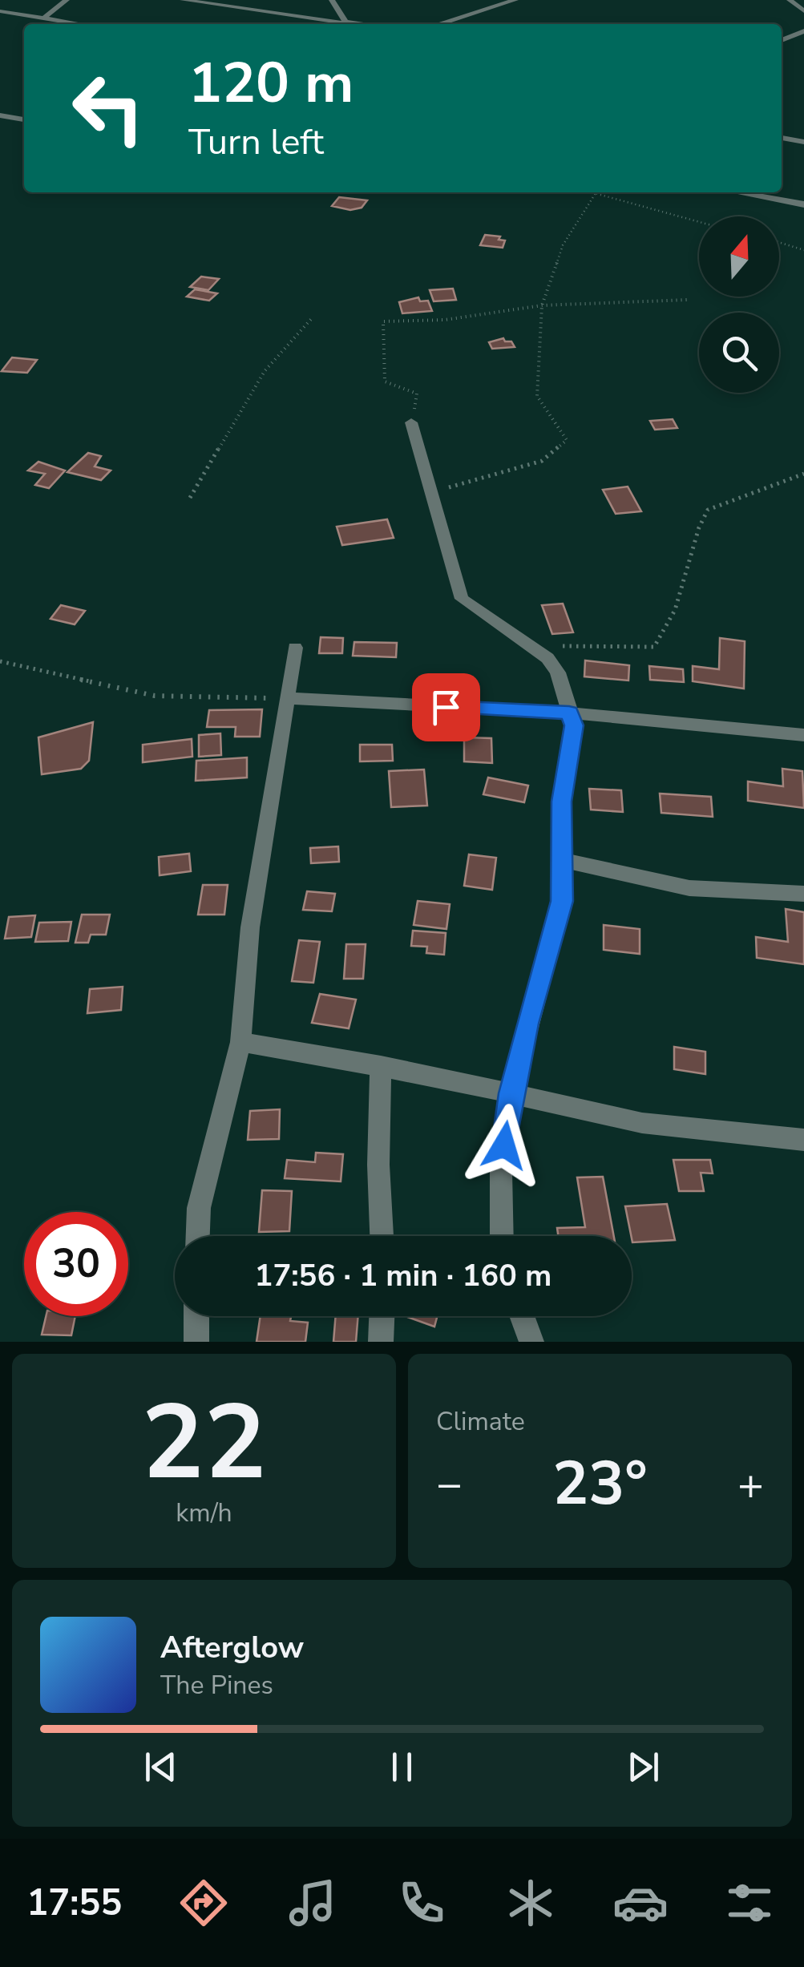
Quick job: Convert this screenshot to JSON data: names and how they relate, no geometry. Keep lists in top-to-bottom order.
{
  "north": "top",
  "page": {
    "turn": ["120 m", "Turn left"],
    "limit": "30",
    "trip": "17:56 · 1 min · 160 m",
    "tile": [
      ["22", "km/h"],
      "Climate"
    ],
    "heat": ["−", "23°", "+"],
    "song": ["Afterglow", "The Pines"],
    "tabs": "17:55"
  }
}
